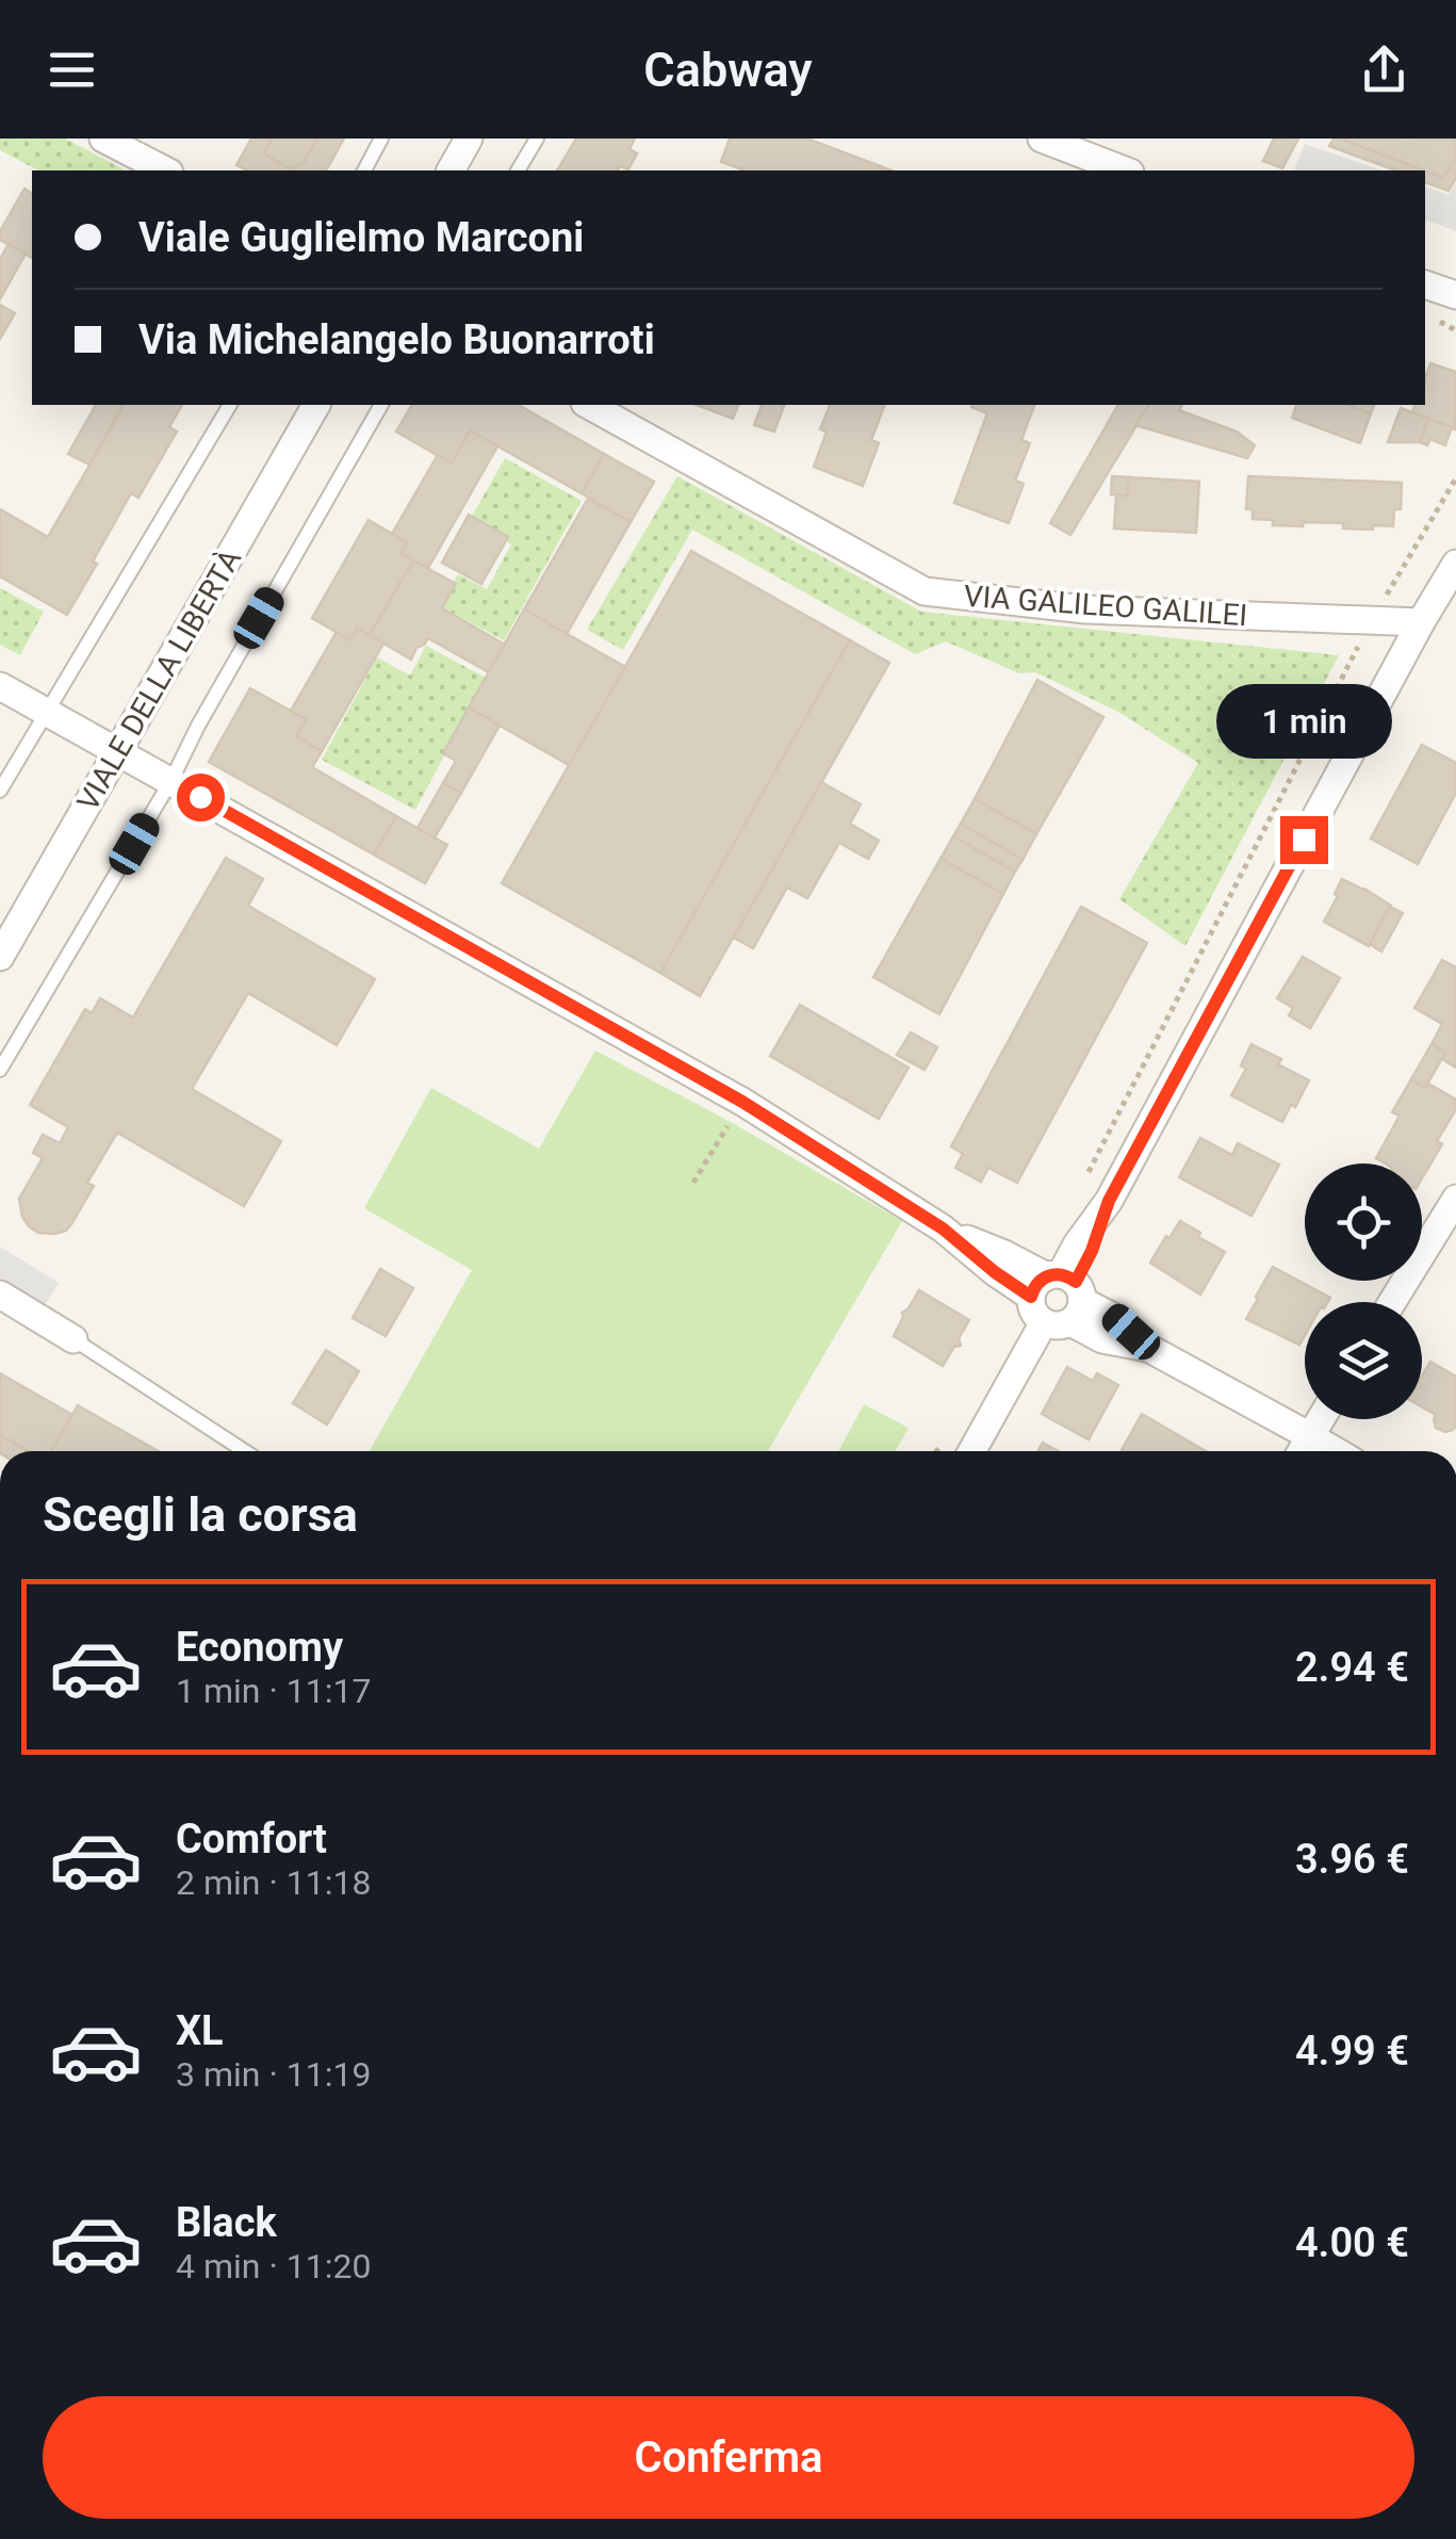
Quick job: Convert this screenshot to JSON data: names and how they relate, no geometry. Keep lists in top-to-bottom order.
{
  "streets": {
    "street": ["VIA GALILEO GALILEI", "VIALE DELLA LIBERTÀ"]
  },
  "page": {
    "header": "Cabway",
    "banner": ["Viale Guglielmo Marconi", "Via Michelangelo Buonarroti"],
    "bubble": "1 min",
    "heading": "Scegli la corsa",
    "list": [
      {
        "name": "Economy",
        "note": "1 min · 11:17",
        "value": "2.94 €"
      },
      {
        "name": "Comfort",
        "note": "2 min · 11:18",
        "value": "3.96 €"
      },
      {
        "name": "XL",
        "note": "3 min · 11:19",
        "value": "4.99 €"
      },
      {
        "name": "Black",
        "note": "4 min · 11:20",
        "value": "4.00 €"
      }
    ],
    "buttons": "Conferma"
  }
}
